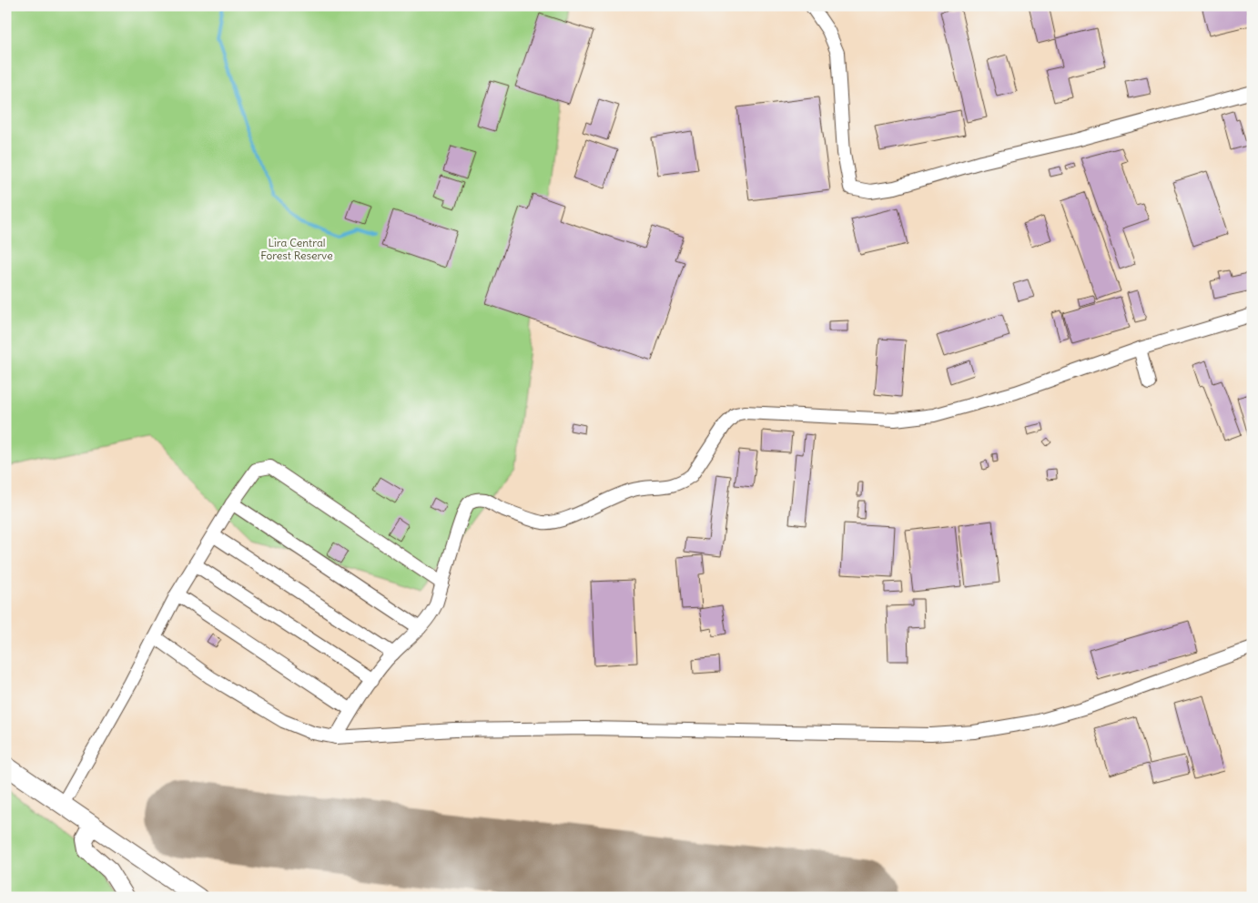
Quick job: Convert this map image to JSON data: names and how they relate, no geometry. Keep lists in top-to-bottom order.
{
  "parks": ["Lira Central Forest Reserve"]
}
